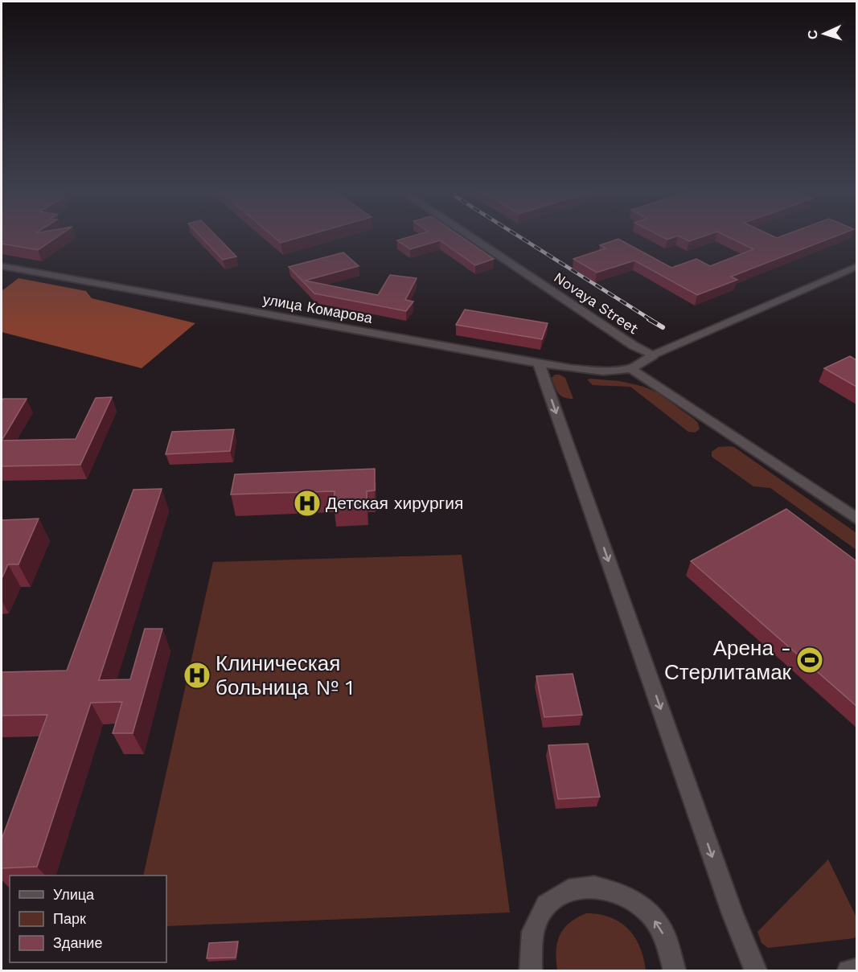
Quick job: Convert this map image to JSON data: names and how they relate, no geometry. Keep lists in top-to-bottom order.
{
  "streets": {
    "street": ["Novaya Street", "улица Комарова"]
  },
  "places": {
    "hospital": ["Детская хирургия", "Клиническая больница № 1"],
    "sports": ["Арена - Стерлитамак"]
  },
  "legend": ["Улица", "Парк", "Здание"],
  "north": "left"
}
